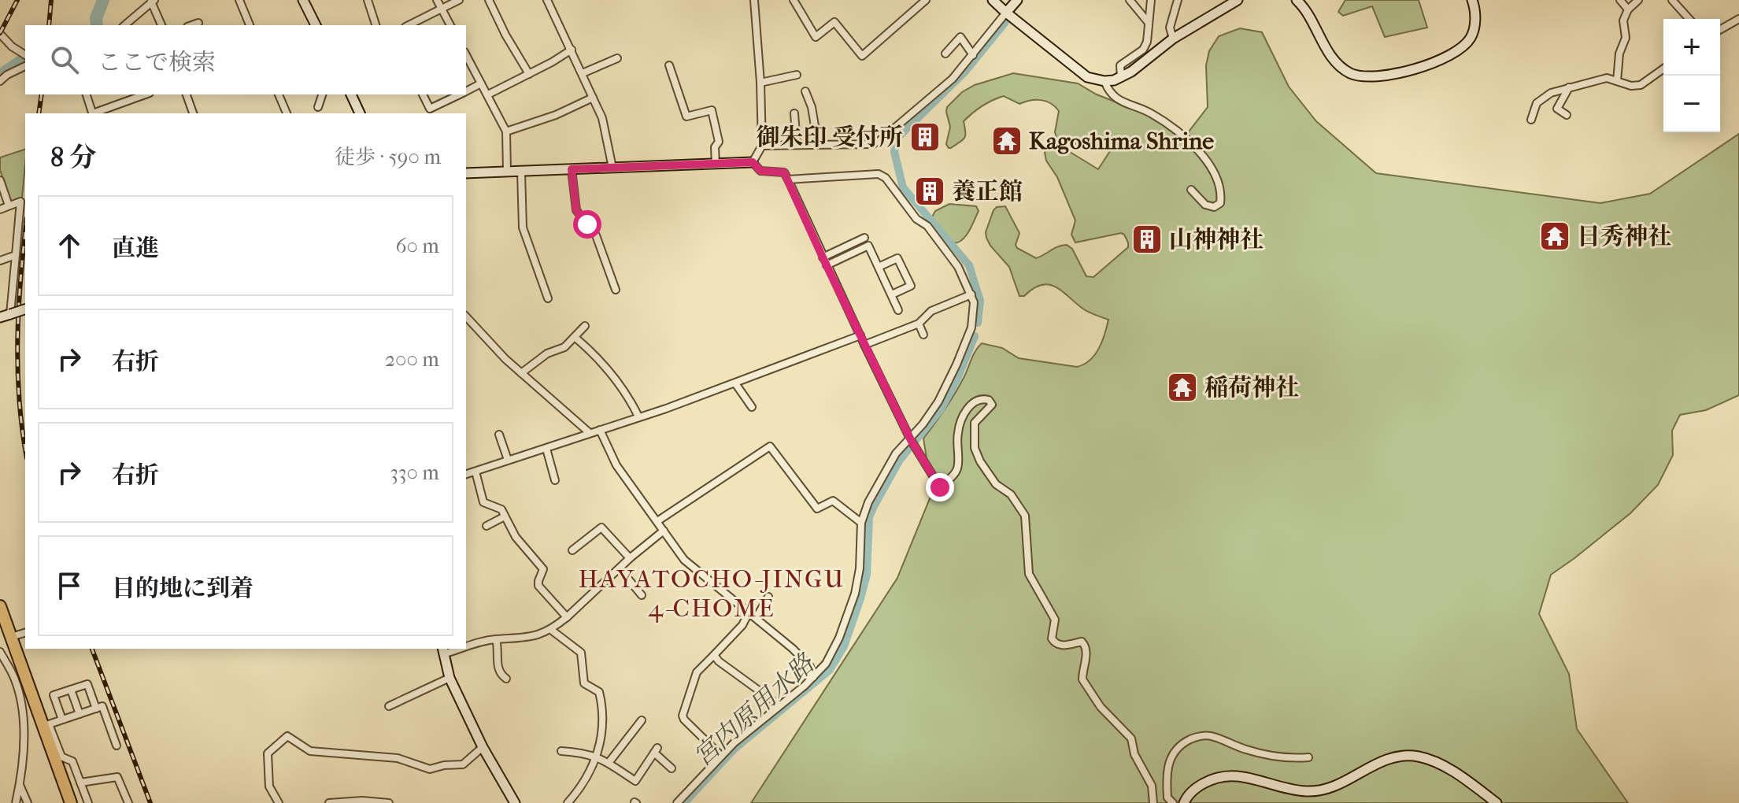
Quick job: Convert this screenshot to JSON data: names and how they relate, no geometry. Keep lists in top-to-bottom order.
{
  "districts": ["HAYATOCHO-JINGU 4-CHOME"],
  "water": ["宮内原用水路"],
  "places": {
    "building": ["御朱印 受付所", "養正館", "山神神社"],
    "temple": ["Kagoshima Shrine", "日秀神社", "稲荷神社"]
  },
  "page": {
    "map_buttons": ["+", "−"],
    "search": "ここで検索",
    "heading": ["8 分", "徒歩 · 590 m"],
    "list": [
      ["直進", "60 m"],
      ["右折", "200 m"],
      ["右折", "330 m"],
      "目的地に到着"
    ]
  }
}
